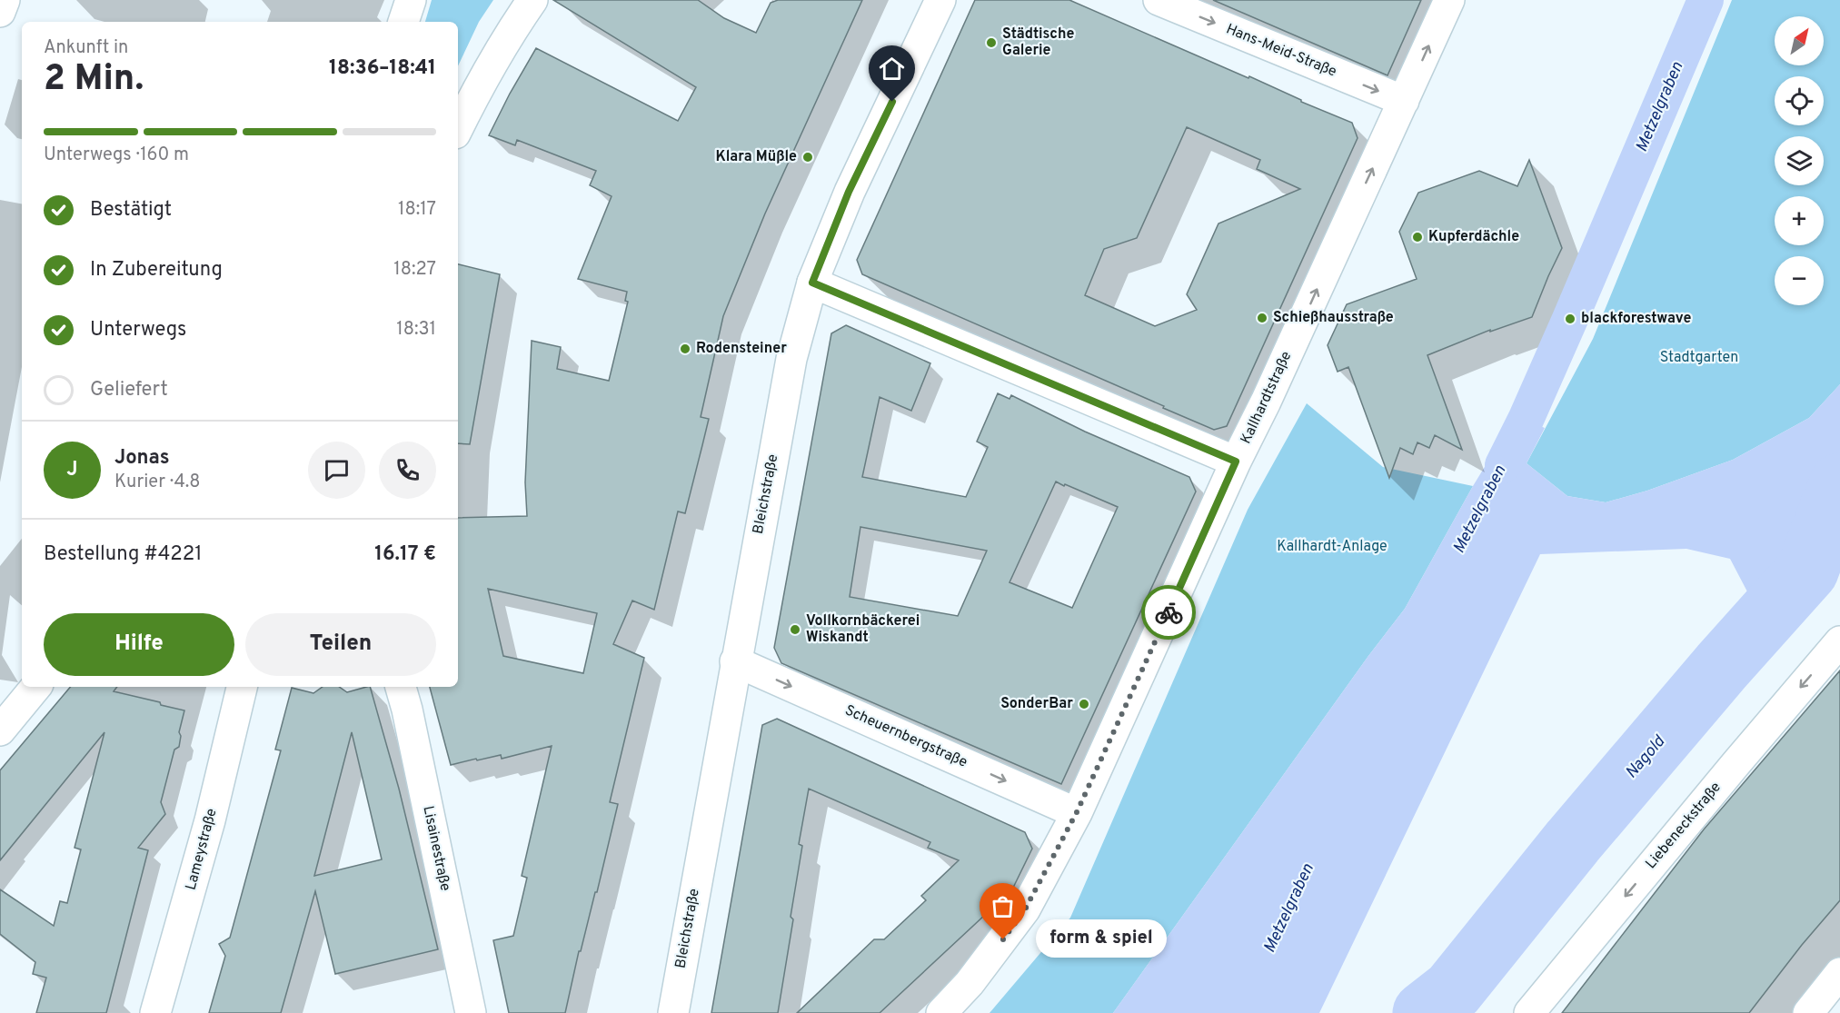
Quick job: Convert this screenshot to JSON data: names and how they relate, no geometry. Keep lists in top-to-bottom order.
{
  "streets": {
    "street": [
      "Hans-Meid-Straße",
      "Kallhardtstraße",
      "Bleichstraße",
      "Scheuernbergstraße",
      "Liebeneckstraße",
      "Lisainestraße",
      "Lameystraße"
    ]
  },
  "crossings": [
    ["Hans-Meid-Straße", "Kallhardtstraße"],
    ["Kallhardtstraße", "Scheuernbergstraße"],
    ["Bleichstraße", "Scheuernbergstraße"]
  ],
  "one_way": [
    "Hans-Meid-Straße",
    "Kallhardtstraße",
    "Scheuernbergstraße",
    "Liebeneckstraße"
  ],
  "water": ["Metzelgraben", "Nagold"],
  "parks": ["Stadtgarten", "Kallhardt-Anlage"],
  "places": [
    "Städtische Galerie",
    "Klara Müßle",
    "Kupferdächle",
    "Schießhausstraße",
    "blackforestwave",
    "Rodensteiner",
    "Vollkornbäckerei Wiskandt",
    "SonderBar",
    "form & spiel"
  ],
  "north": "top right",
  "page": {
    "map_buttons": ["+", "−"],
    "heading": ["2 Min.", "Ankunft in", "18:36–18:41"],
    "panel": [
      "Jonas",
      "Kurier · 4.8",
      "Bestellung #4221",
      "16.17 €"
    ],
    "bar": "Unterwegs · 160 m",
    "list": [
      ["Bestätigt", "18:17"],
      ["In Zubereitung", "18:27"],
      ["Unterwegs", "18:31"],
      "Geliefert"
    ],
    "round": "J",
    "buttons": ["Hilfe", "Teilen"],
    "bubble": "form & spiel"
  }
}
